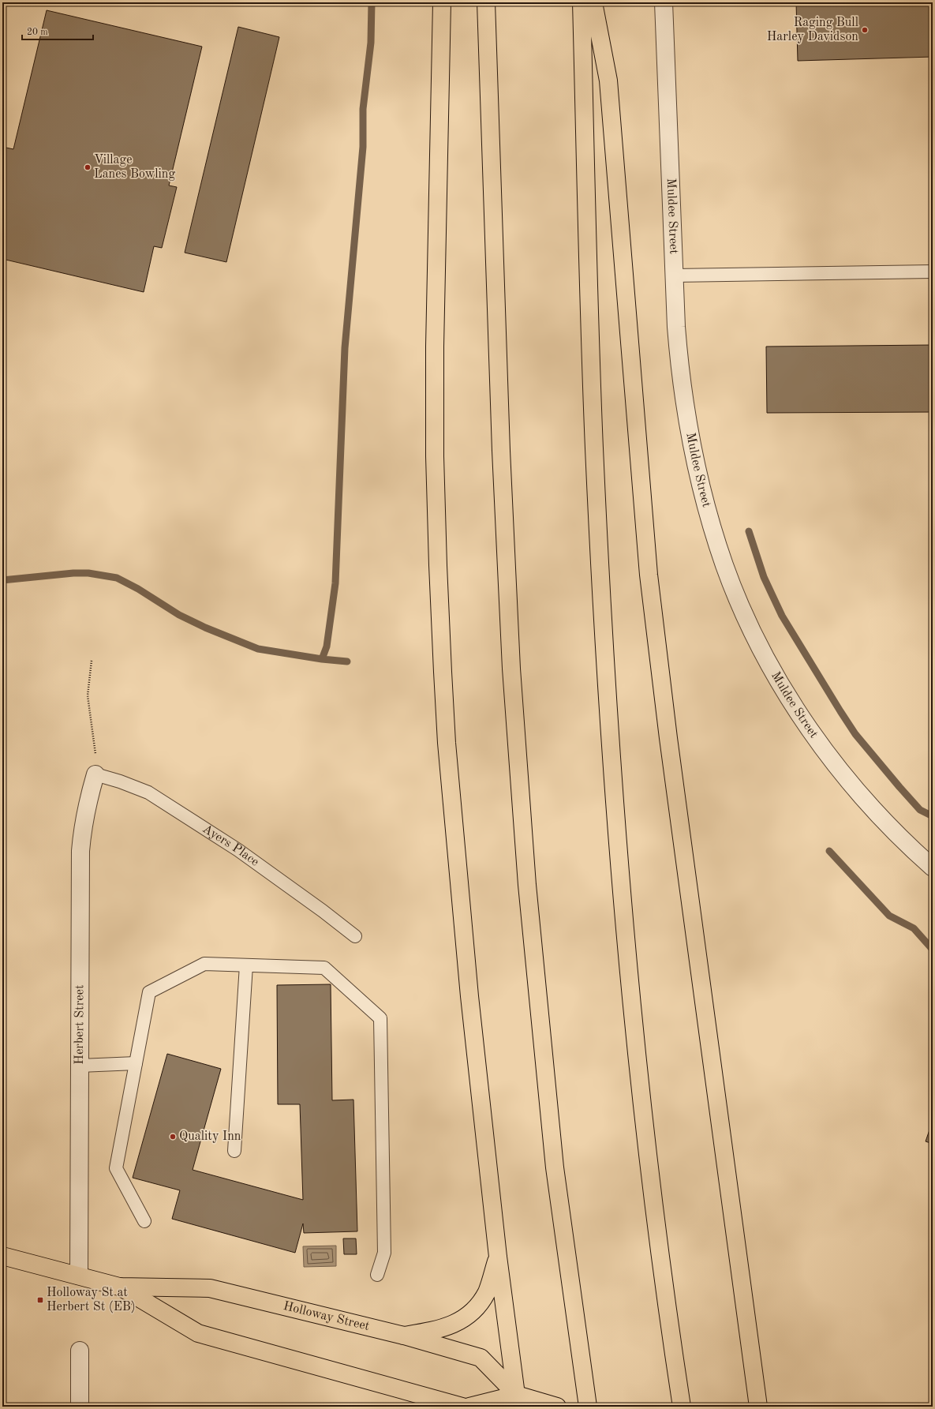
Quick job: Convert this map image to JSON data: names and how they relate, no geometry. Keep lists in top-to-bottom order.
{
  "streets": {
    "main road": ["Holloway Street"],
    "street": ["Muldee Street", "Herbert Street"],
    "lane": ["Ayers Place"]
  },
  "crossings": [
    ["Ayers Place", "Herbert Street"],
    ["Herbert Street", "Holloway Street"]
  ],
  "places": {
    "other": ["Raging Bull Harley Davidson", "Village Lanes Bowling", "Quality Inn"],
    "transit": ["Holloway St at Herbert St (EB)"]
  },
  "scale_bar": "20 m"
}
